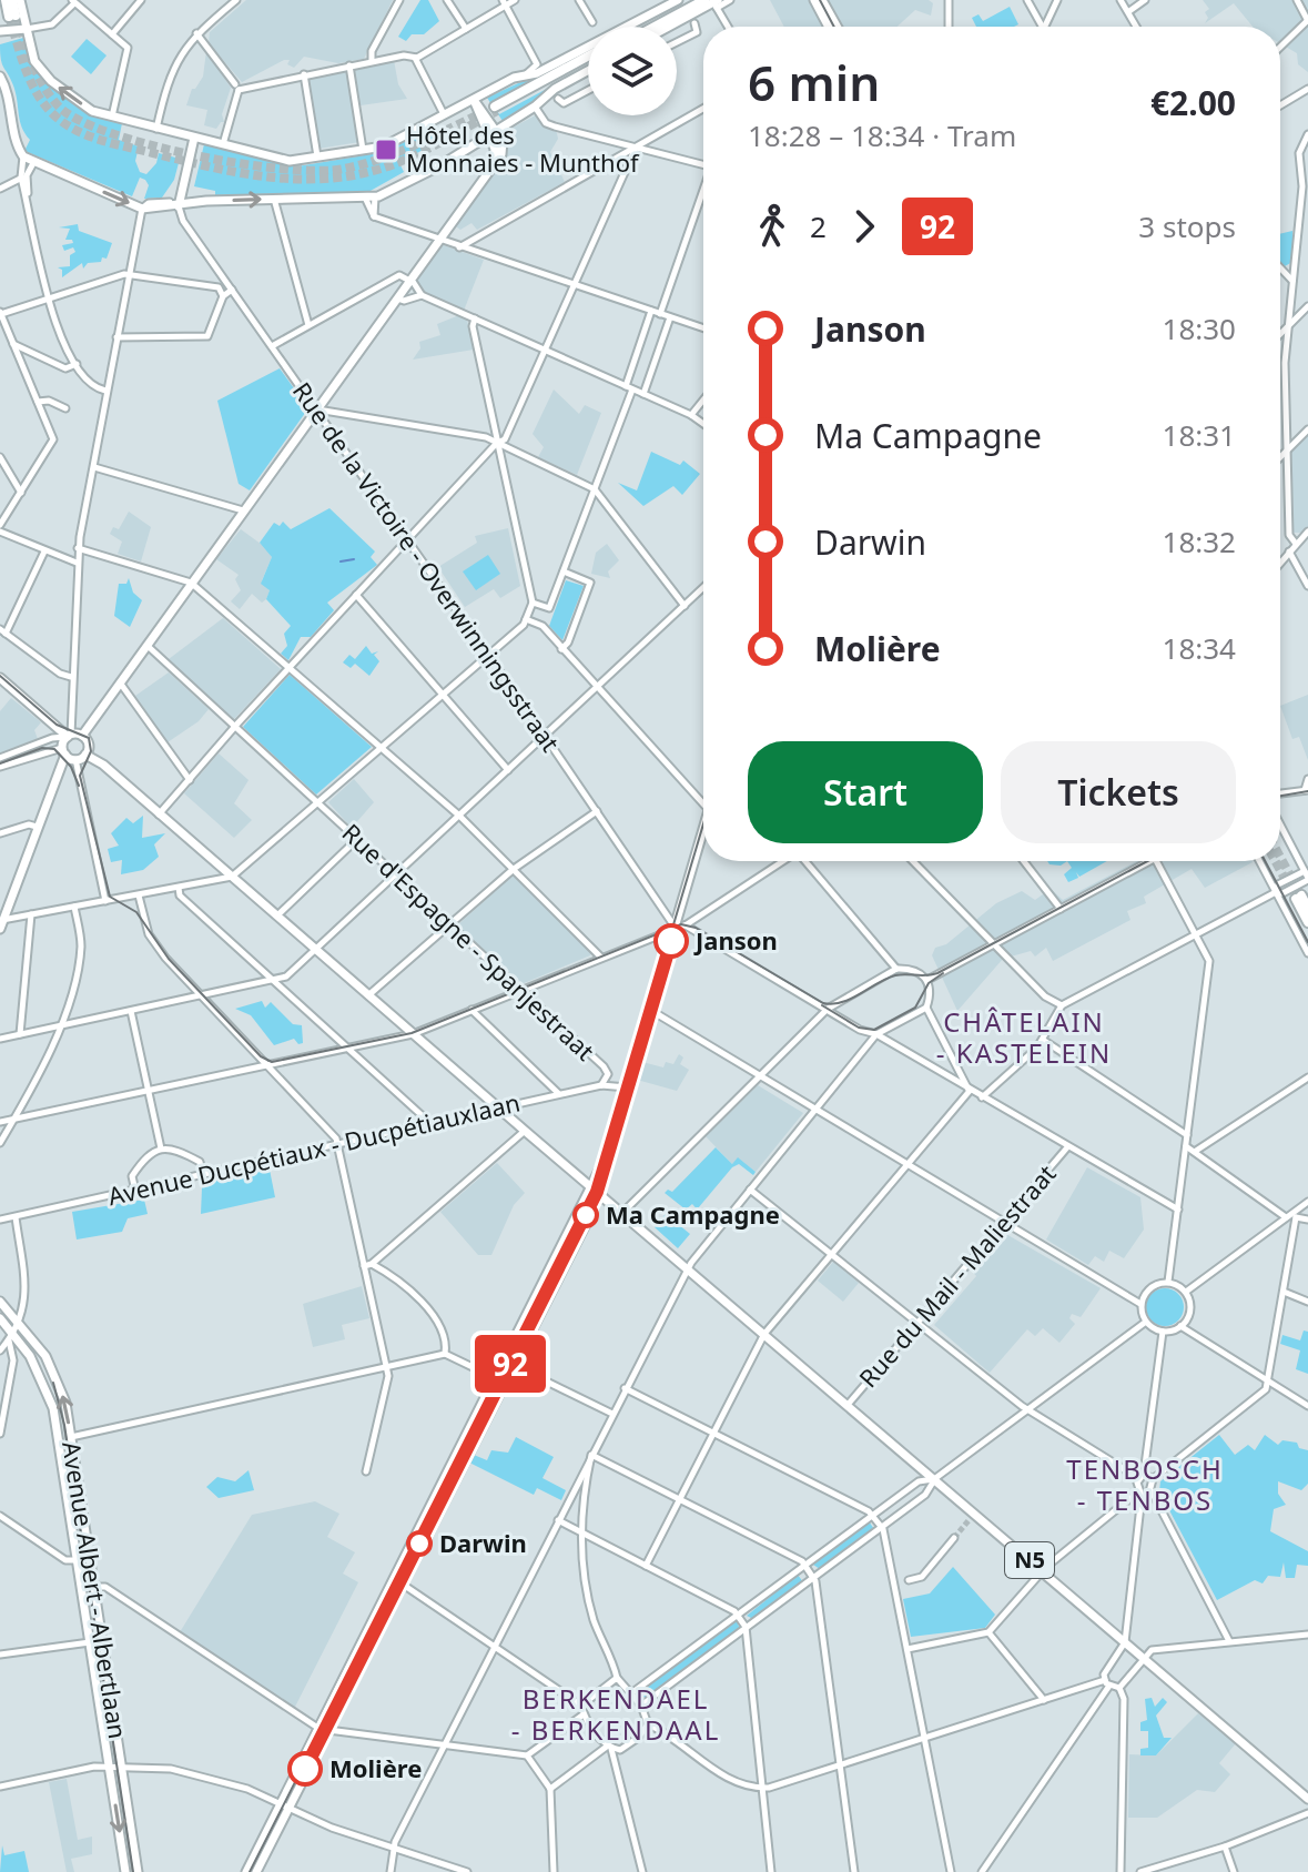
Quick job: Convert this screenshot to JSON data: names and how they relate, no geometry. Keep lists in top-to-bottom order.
{
  "streets": {
    "main road": ["N5", "Avenue Albert - Albertlaan"],
    "street": [
      "Rue de la Victoire - Overwinningsstraat",
      "Rue d'Espagne - Spanjestraat",
      "Avenue Ducpétiaux - Ducpétiauxlaan",
      "Rue du Mail - Maliestraat"
    ]
  },
  "crossings": [
    ["Rue d'Espagne - Spanjestraat", "Avenue Ducpétiaux - Ducpétiauxlaan"],
    ["Avenue Ducpétiaux - Ducpétiauxlaan", "N5"],
    ["Rue du Mail - Maliestraat", "N5"]
  ],
  "districts": ["CHÂTELAIN - KASTELEIN", "TENBOSCH - TENBOS", "BERKENDAEL - BERKENDAAL"],
  "places": {
    "transit": ["Hôtel des Monnaies - Munthof"],
    "other": [
      "Janson",
      "Ma Campagne",
      "Darwin",
      "Molière"
    ]
  },
  "lines": ["tram line 92"],
  "page": {
    "on_map": "92",
    "heading": ["6 min", "18:28 – 18:34 · Tram", "€2.00"],
    "legs": ["2", "92", "3 stops"],
    "list": [
      {
        "name": "Janson",
        "value": "18:30"
      },
      {
        "name": "Ma Campagne",
        "value": "18:31"
      },
      {
        "name": "Darwin",
        "value": "18:32"
      },
      {
        "name": "Molière",
        "value": "18:34"
      }
    ],
    "buttons": ["Start", "Tickets"]
  }
}
